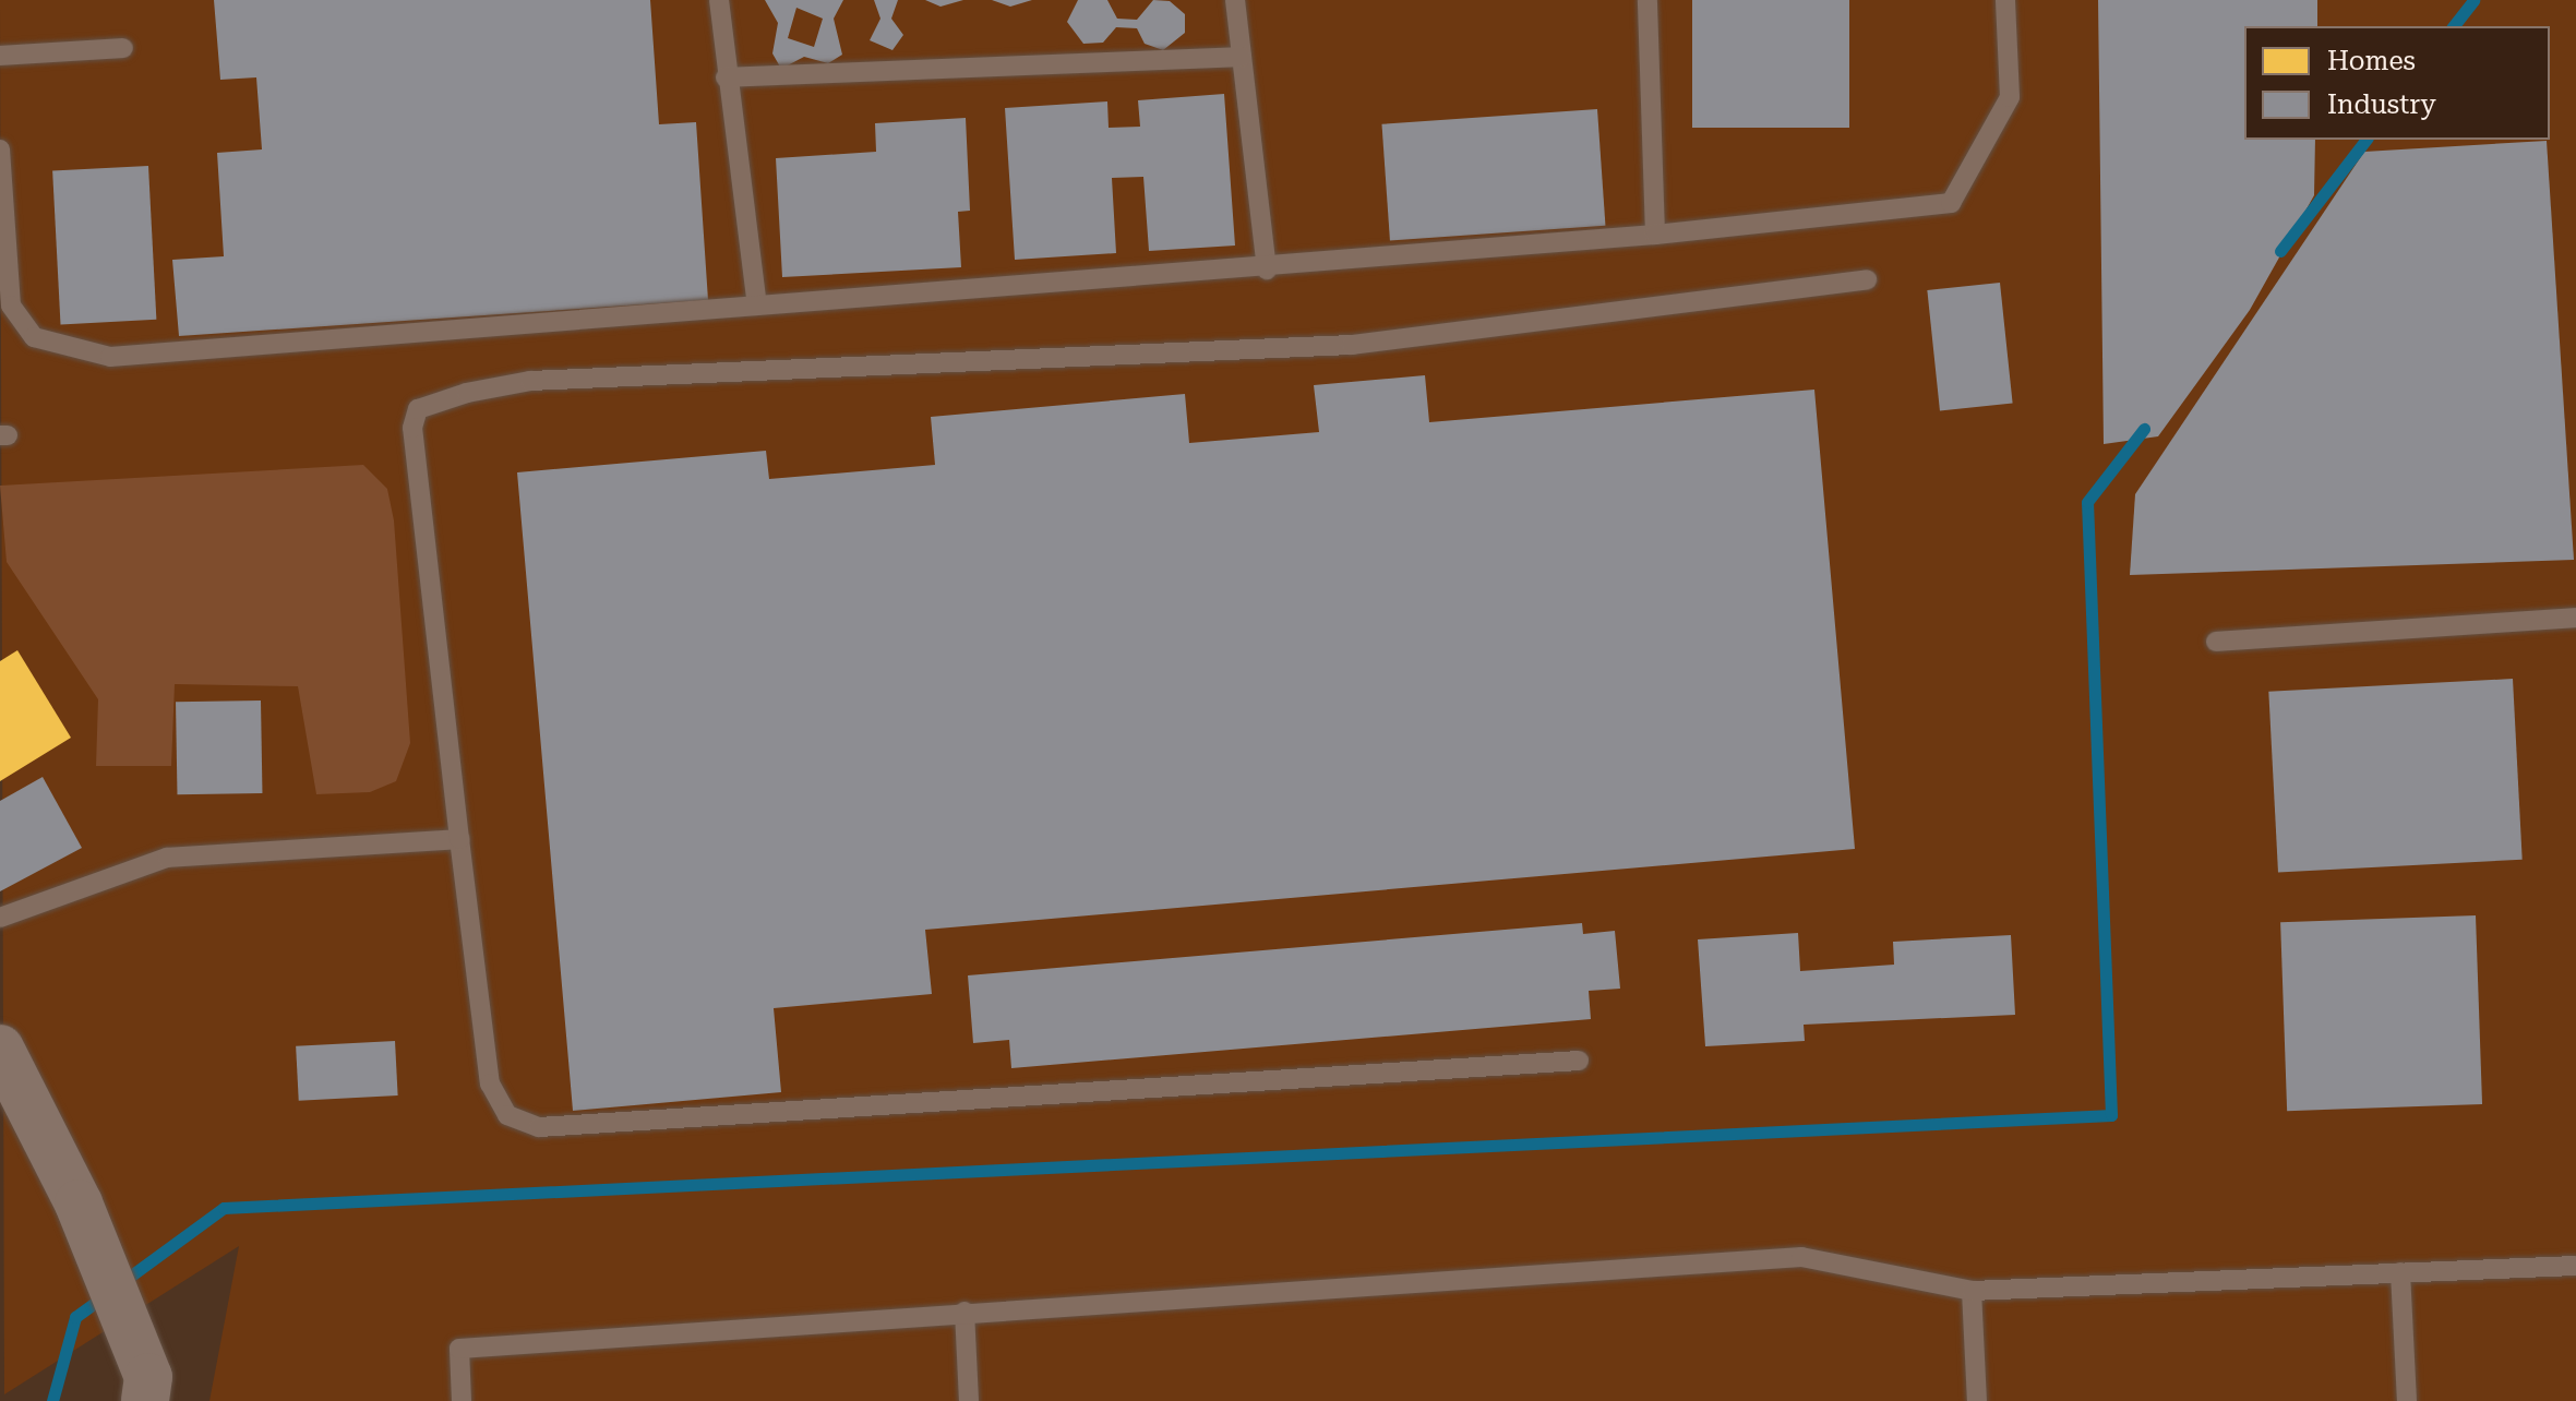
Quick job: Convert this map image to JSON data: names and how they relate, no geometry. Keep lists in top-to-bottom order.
{
  "legend": ["Homes", "Industry"]
}
